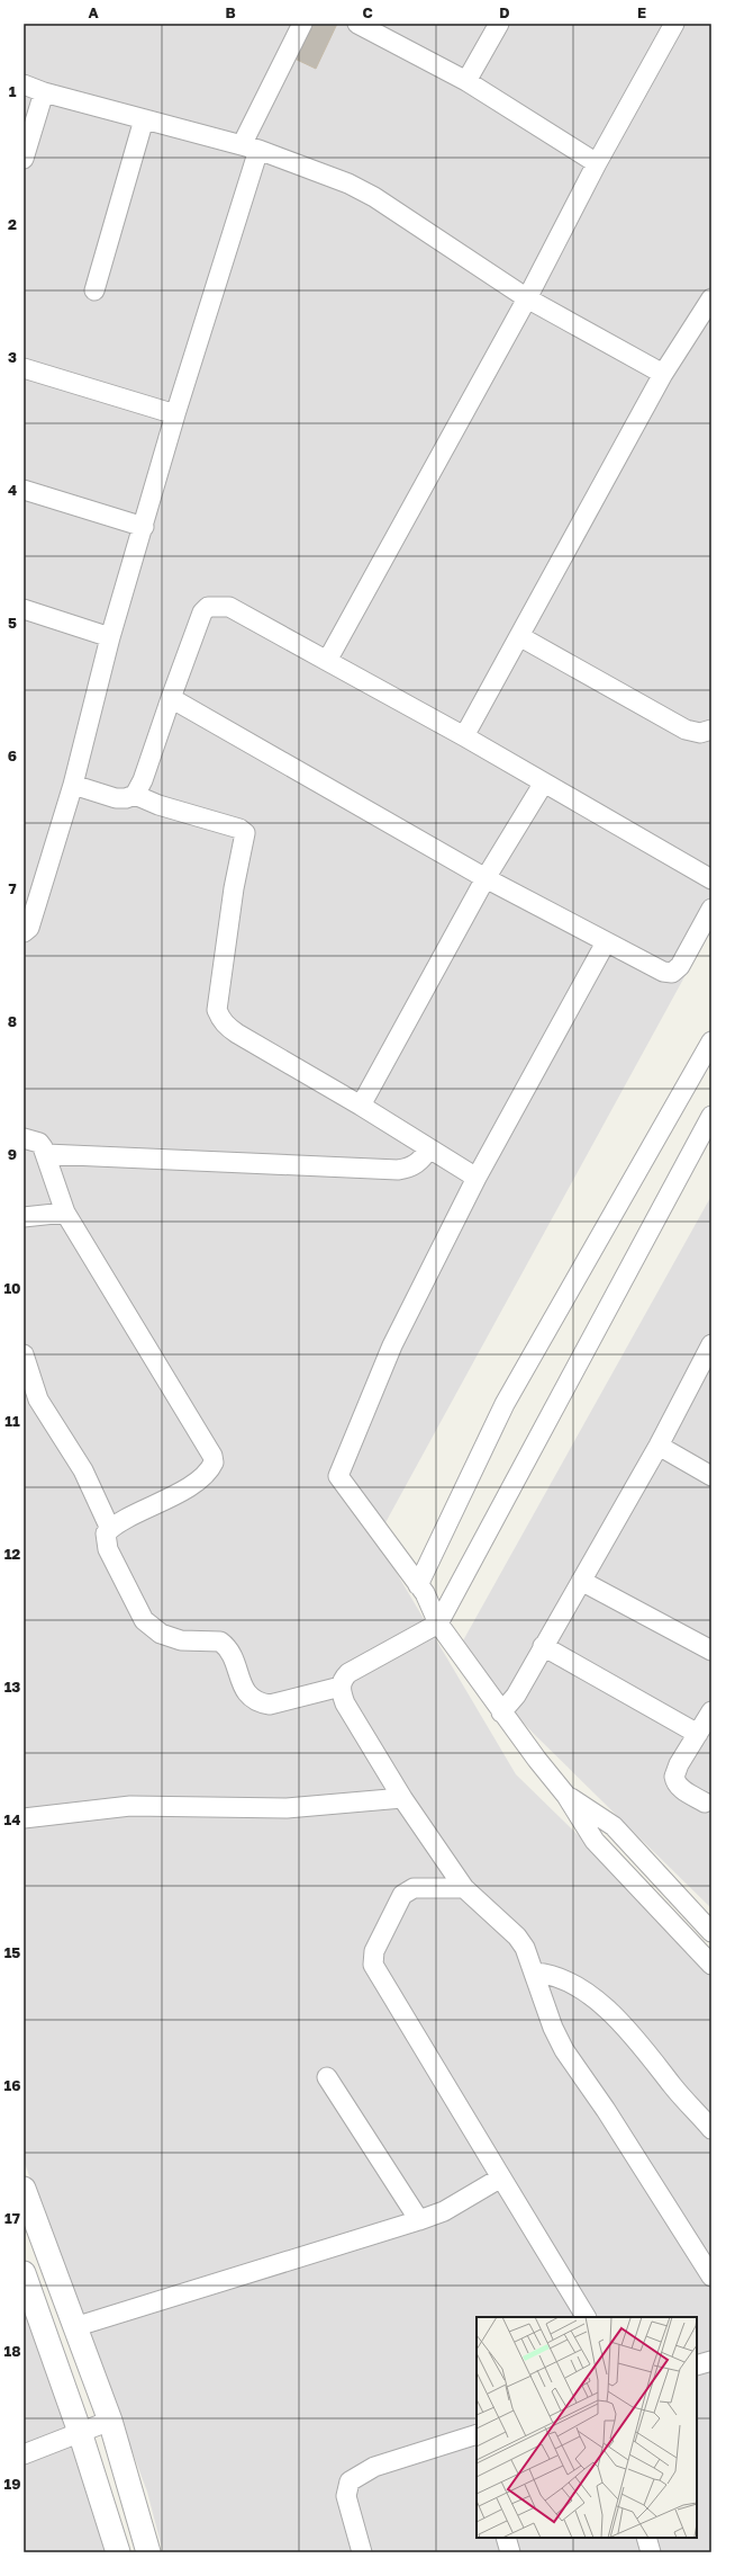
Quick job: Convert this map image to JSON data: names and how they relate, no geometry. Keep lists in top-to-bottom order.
{
  "grid": {
    "columns": [
      "A",
      "B",
      "C",
      "D",
      "E"
    ],
    "rows": [
      "1",
      "2",
      "3",
      "4",
      "5",
      "6",
      "7",
      "8",
      "9",
      "10",
      "11",
      "12",
      "13",
      "14",
      "15",
      "16",
      "17",
      "18",
      "19"
    ]
  }
}
